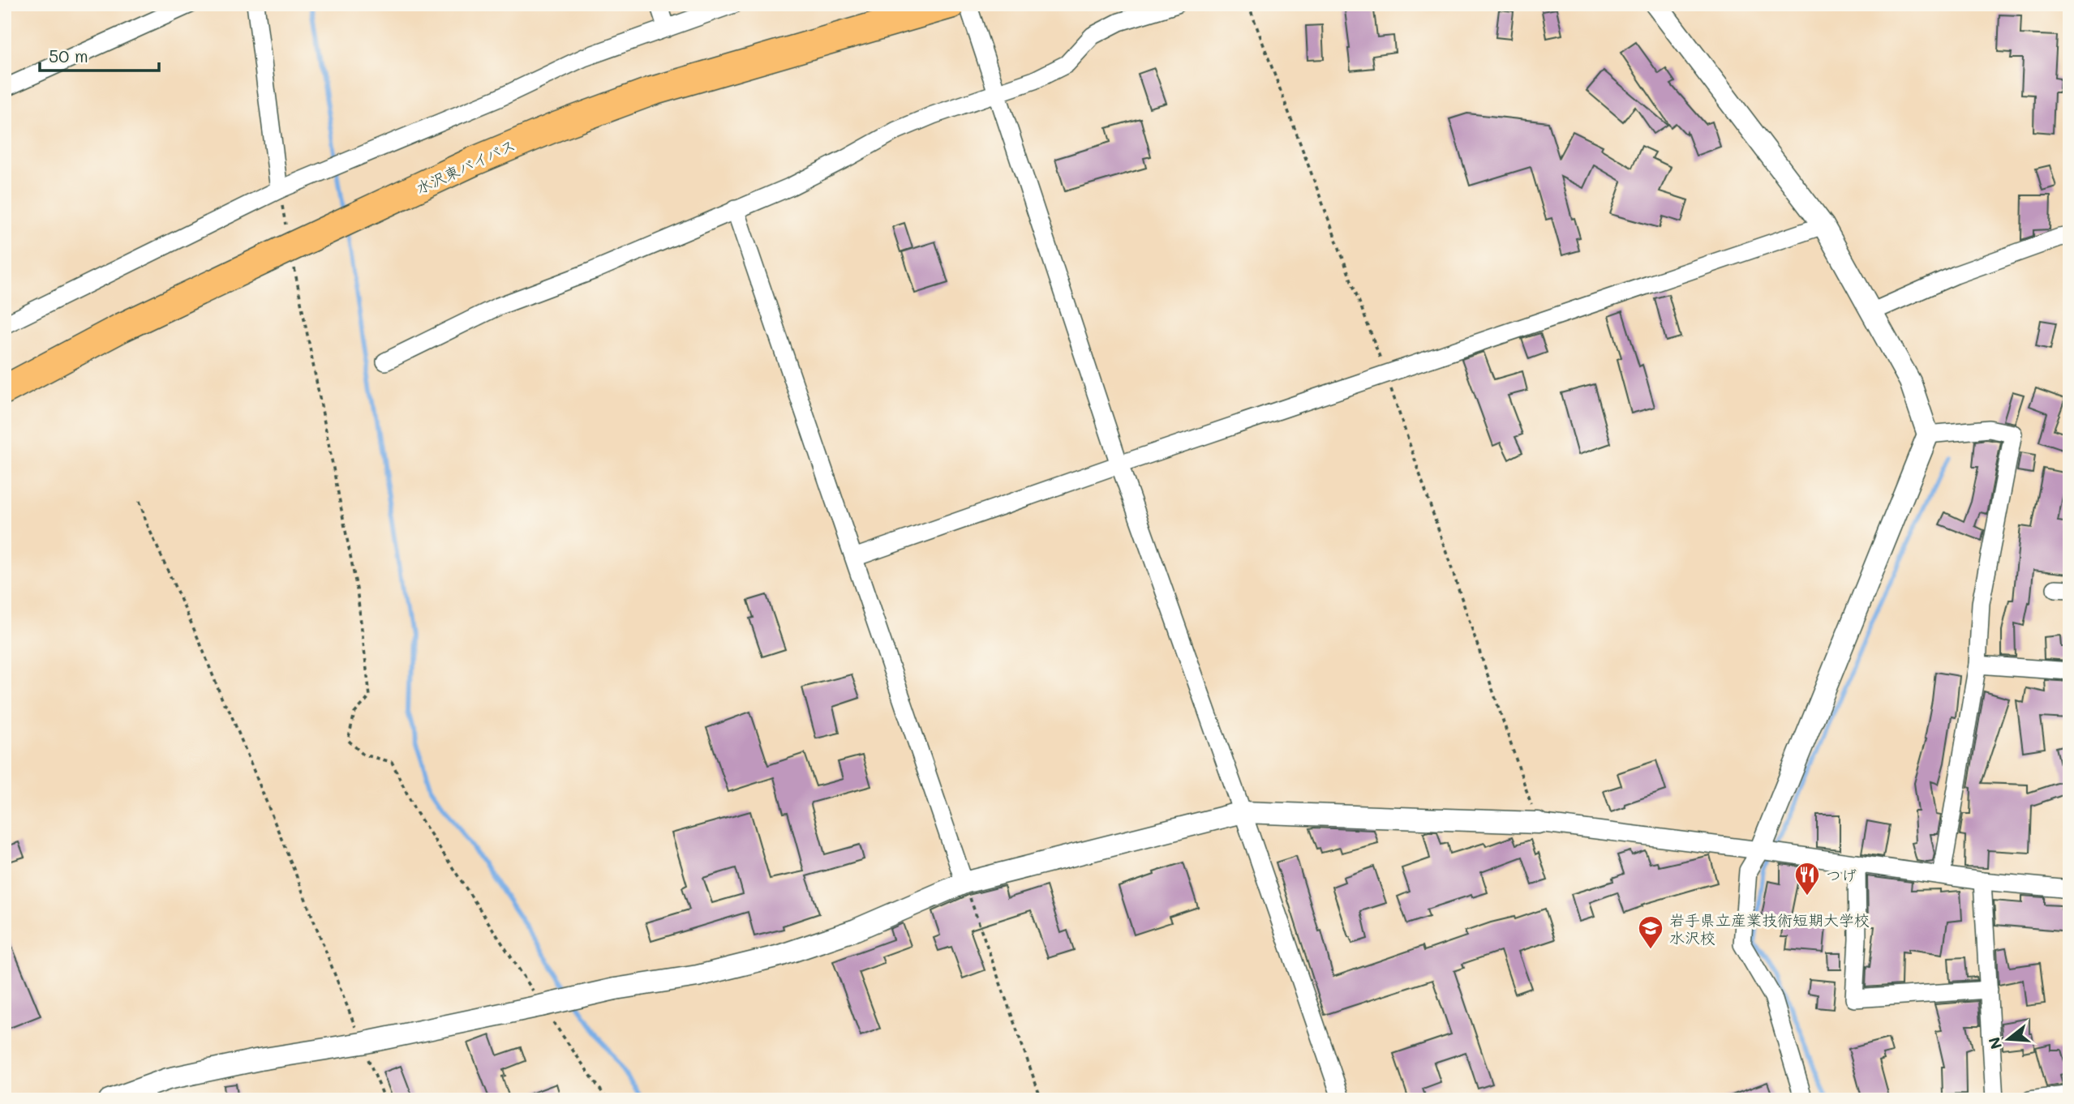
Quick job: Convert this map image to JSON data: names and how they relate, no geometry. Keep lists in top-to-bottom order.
{
  "streets": {
    "highway": ["水沢東バイパス"]
  },
  "places": {
    "restaurant": ["つげ"],
    "school or university": ["岩手県立産業技術短期大学校 水沢校"]
  },
  "scale_bar": "50 m",
  "north": "left"
}
